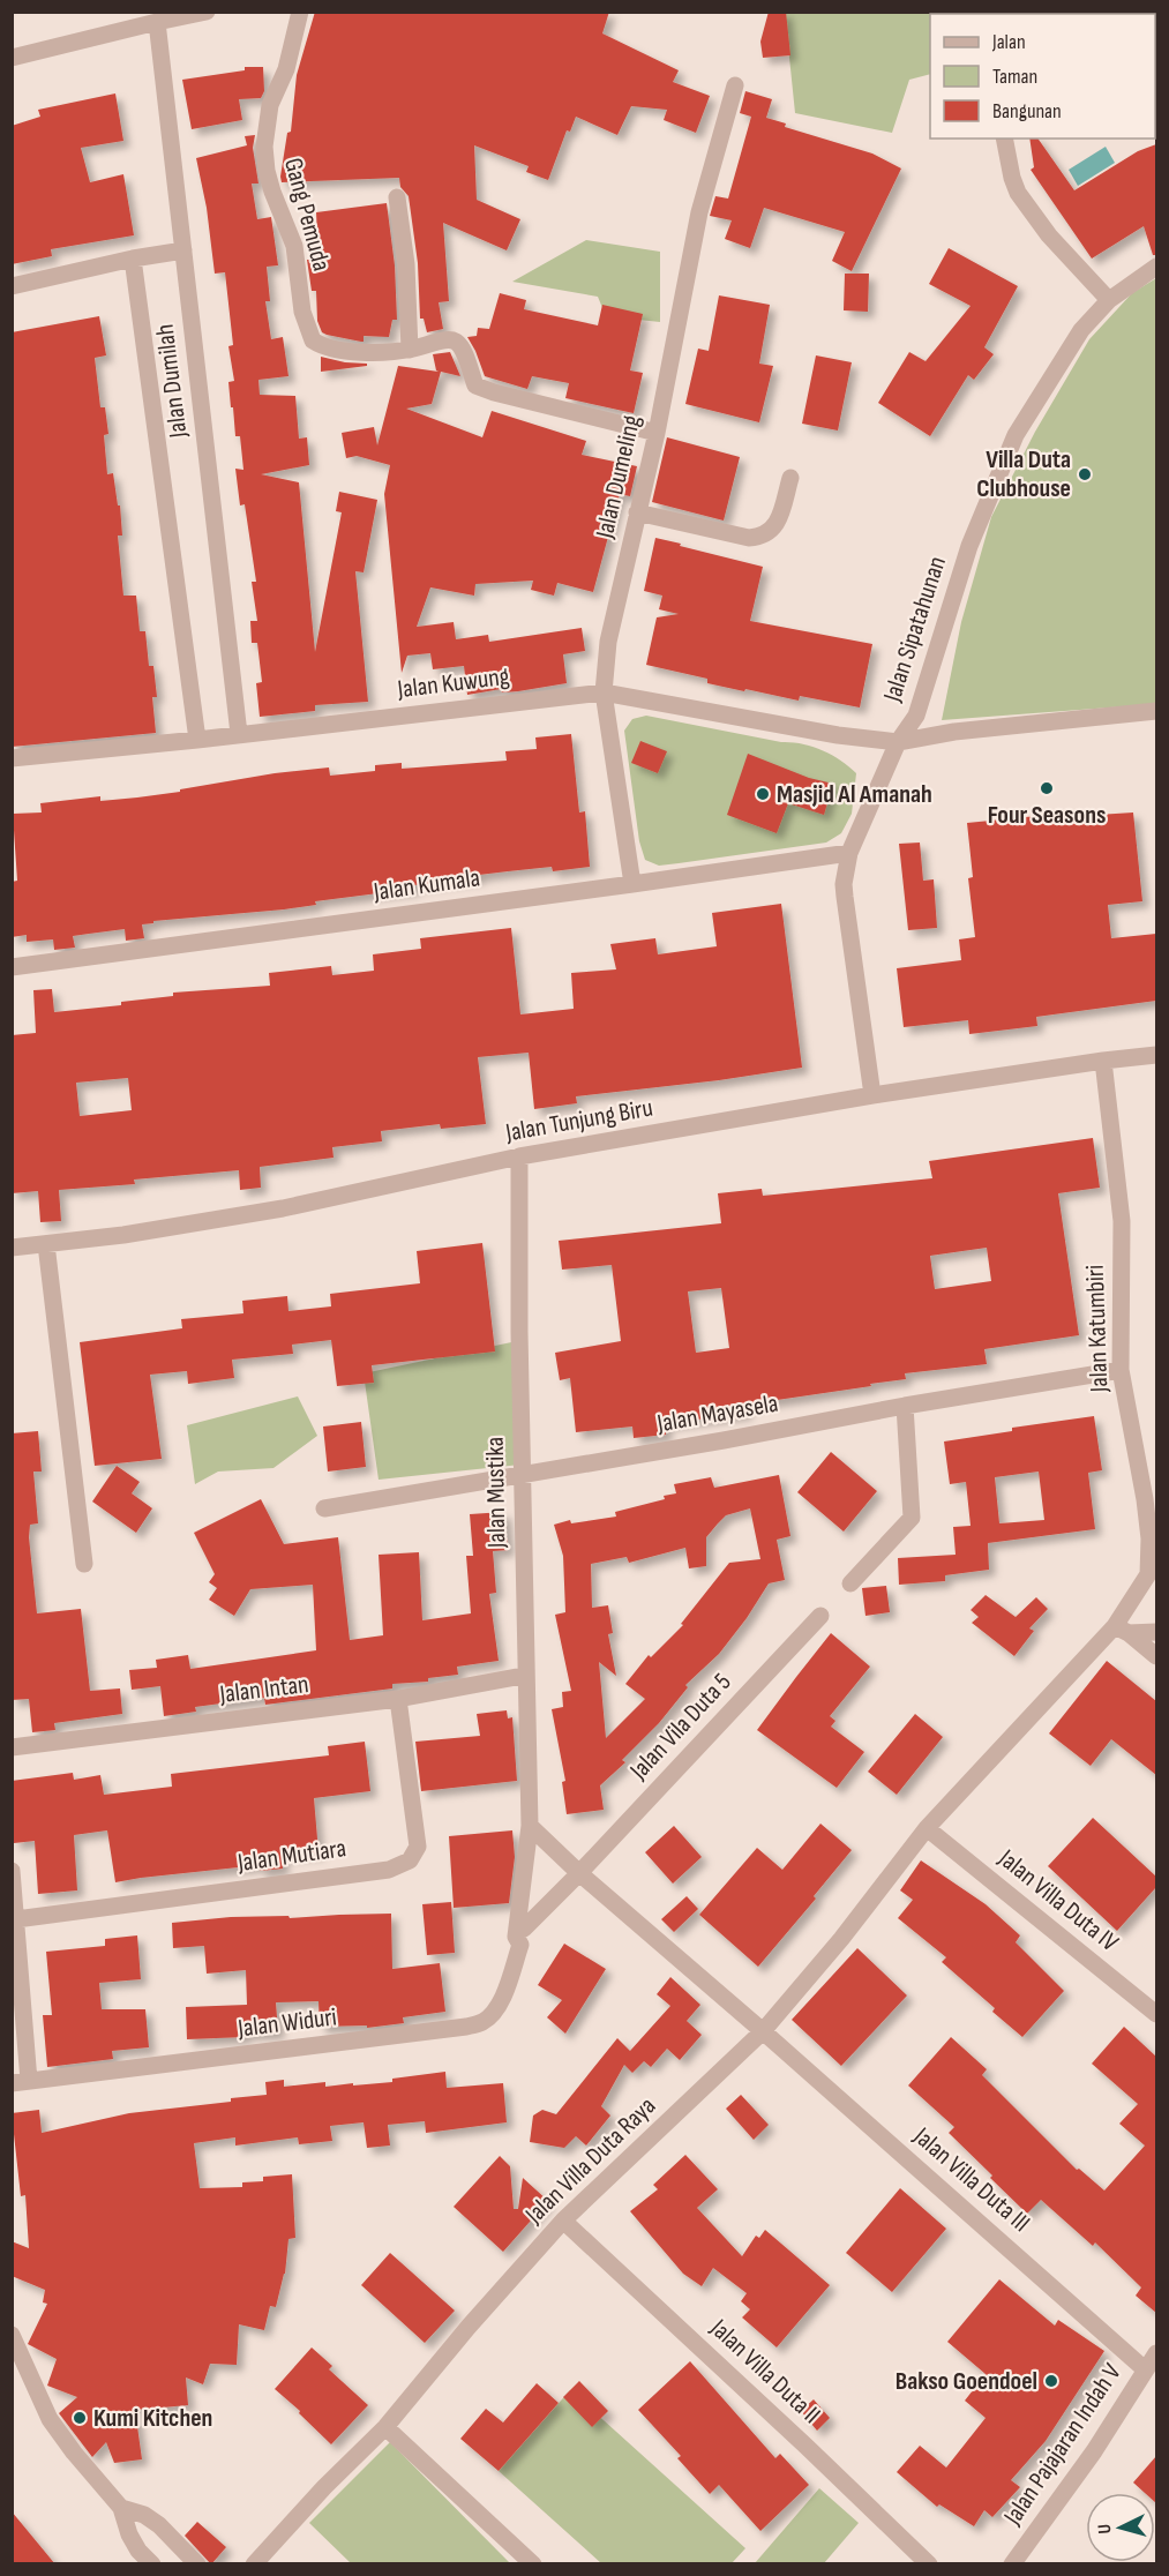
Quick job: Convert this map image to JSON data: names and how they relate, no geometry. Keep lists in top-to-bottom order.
{
  "streets": {
    "street": [
      "Gang Pemuda",
      "Jalan Dumilah",
      "Jalan Dumeling",
      "Jalan Sipatahunan",
      "Jalan Kuwung",
      "Jalan Kumala",
      "Jalan Tunjung Biru",
      "Jalan Katumbiri",
      "Jalan Mayasela",
      "Jalan Mustika",
      "Jalan Intan",
      "Jalan Vila Duta 5",
      "Jalan Mutiara",
      "Jalan Villa Duta IV",
      "Jalan Widuri",
      "Jalan Villa Duta Raya",
      "Jalan Villa Duta III",
      "Jalan Villa Duta II",
      "Jalan Pajajaran Indah V"
    ]
  },
  "crossings": [
    ["Gang Pemuda", "Jalan Dumeling"],
    ["Jalan Dumilah", "Jalan Kuwung"],
    ["Jalan Dumeling", "Jalan Kuwung"],
    ["Jalan Dumeling", "Jalan Kumala"],
    ["Jalan Sipatahunan", "Jalan Kuwung"],
    ["Jalan Sipatahunan", "Jalan Kumala"],
    ["Jalan Sipatahunan", "Jalan Tunjung Biru"],
    ["Jalan Tunjung Biru", "Jalan Katumbiri"],
    ["Jalan Tunjung Biru", "Jalan Mustika"],
    ["Jalan Katumbiri", "Jalan Mayasela"],
    ["Jalan Katumbiri", "Jalan Villa Duta IV"],
    ["Jalan Katumbiri", "Jalan Villa Duta Raya"],
    ["Jalan Mayasela", "Jalan Mustika"],
    ["Jalan Mustika", "Jalan Vila Duta 5"],
    ["Jalan Mustika", "Jalan Widuri"],
    ["Jalan Intan", "Jalan Mutiara"],
    ["Jalan Vila Duta 5", "Jalan Widuri"],
    ["Jalan Villa Duta IV", "Jalan Villa Duta Raya"],
    ["Jalan Villa Duta Raya", "Jalan Villa Duta III"],
    ["Jalan Villa Duta Raya", "Jalan Villa Duta II"],
    ["Jalan Villa Duta III", "Jalan Pajajaran Indah V"]
  ],
  "places": [
    "Villa Duta Clubhouse",
    "Four Seasons",
    "Masjid Al Amanah",
    "Bakso Goendoel",
    "Kumi Kitchen"
  ],
  "legend": ["Jalan", "Taman", "Bangunan"],
  "north": "left"
}
